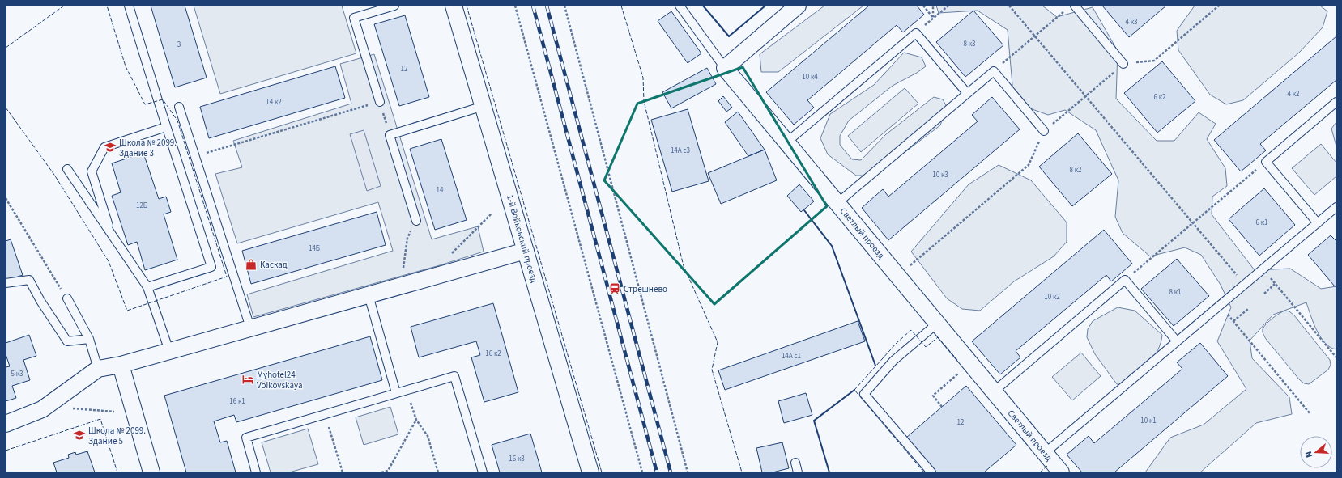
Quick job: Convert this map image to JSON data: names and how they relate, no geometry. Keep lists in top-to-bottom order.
{
  "streets": {
    "street": ["Светлый проезд", "1-й Войковский проезд"]
  },
  "places": {
    "school or university": ["Школа № 2099. Здание 3", "Школа № 2099. Здание 5"],
    "shop": ["Каскад"],
    "station": ["Стрешнево"],
    "hotel": ["Myhotel24 Voikovskaya"]
  },
  "house_numbers": [
    "4 к3",
    "8 к3",
    "3",
    "12",
    "10 к4",
    "4 к2",
    "6 к2",
    "14 к2",
    "14А с3",
    "8 к2",
    "10 к3",
    "14",
    "12Б",
    "6 к1",
    "14Б",
    "8 к1",
    "10 к2",
    "16 к2",
    "14А с1",
    "5 к3",
    "16 к1",
    "10 к1",
    "12",
    "16 к3"
  ],
  "north": "left"
}
